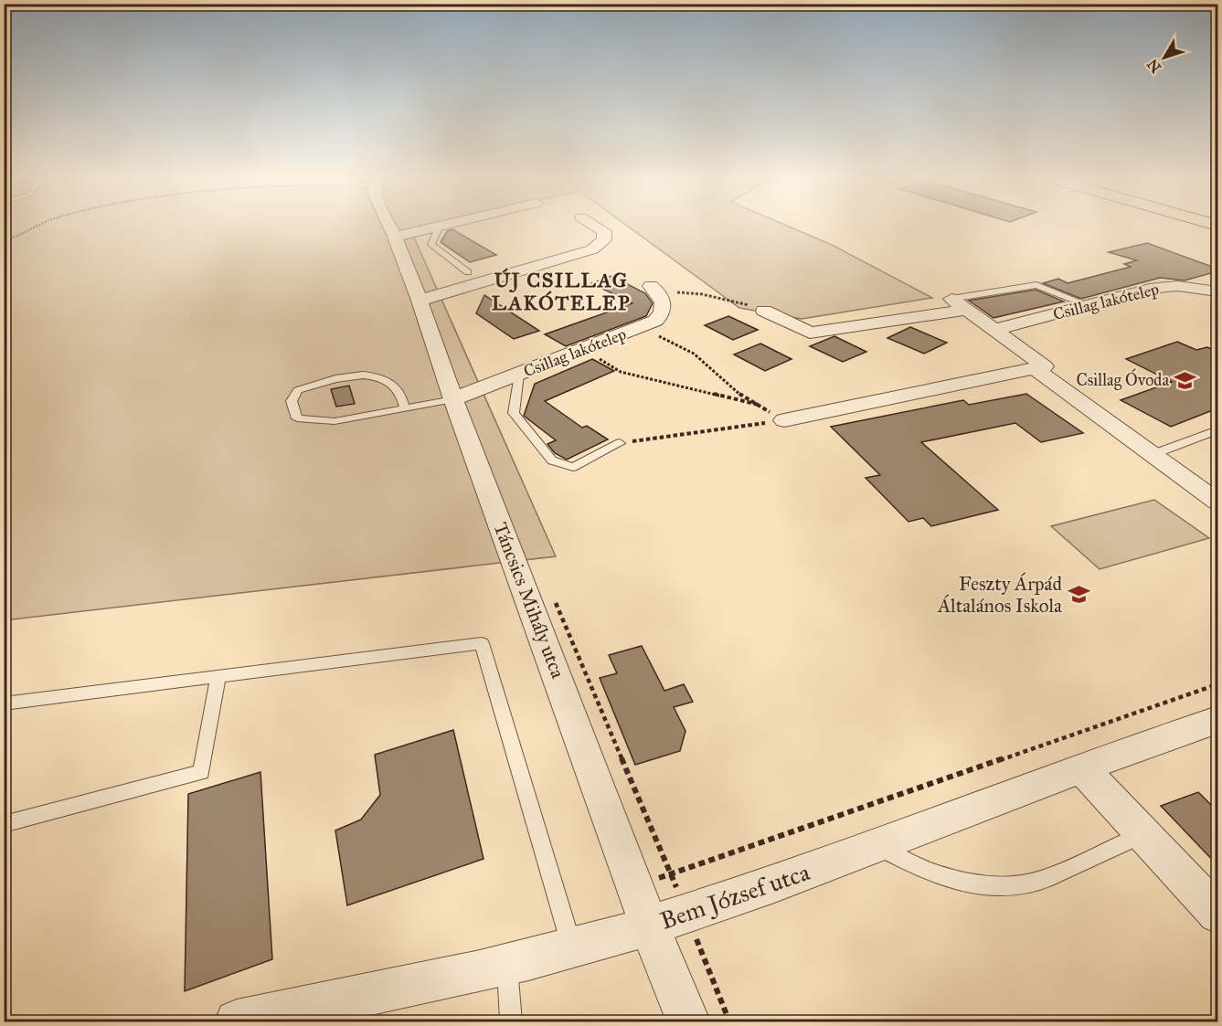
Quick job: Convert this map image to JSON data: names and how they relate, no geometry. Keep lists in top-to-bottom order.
{
  "streets": {
    "street": ["Csillag lakótelep", "Táncsics Mihály utca", "Bem József utca"]
  },
  "crossings": [
    ["Csillag lakótelep", "Táncsics Mihály utca"],
    ["Táncsics Mihály utca", "Bem József utca"]
  ],
  "districts": ["ÚJ CSILLAG LAKÓTELEP"],
  "places": {
    "school or university": ["Csillag Óvoda", "Feszty Árpád Általános Iskola"]
  },
  "north": "bottom left"
}
